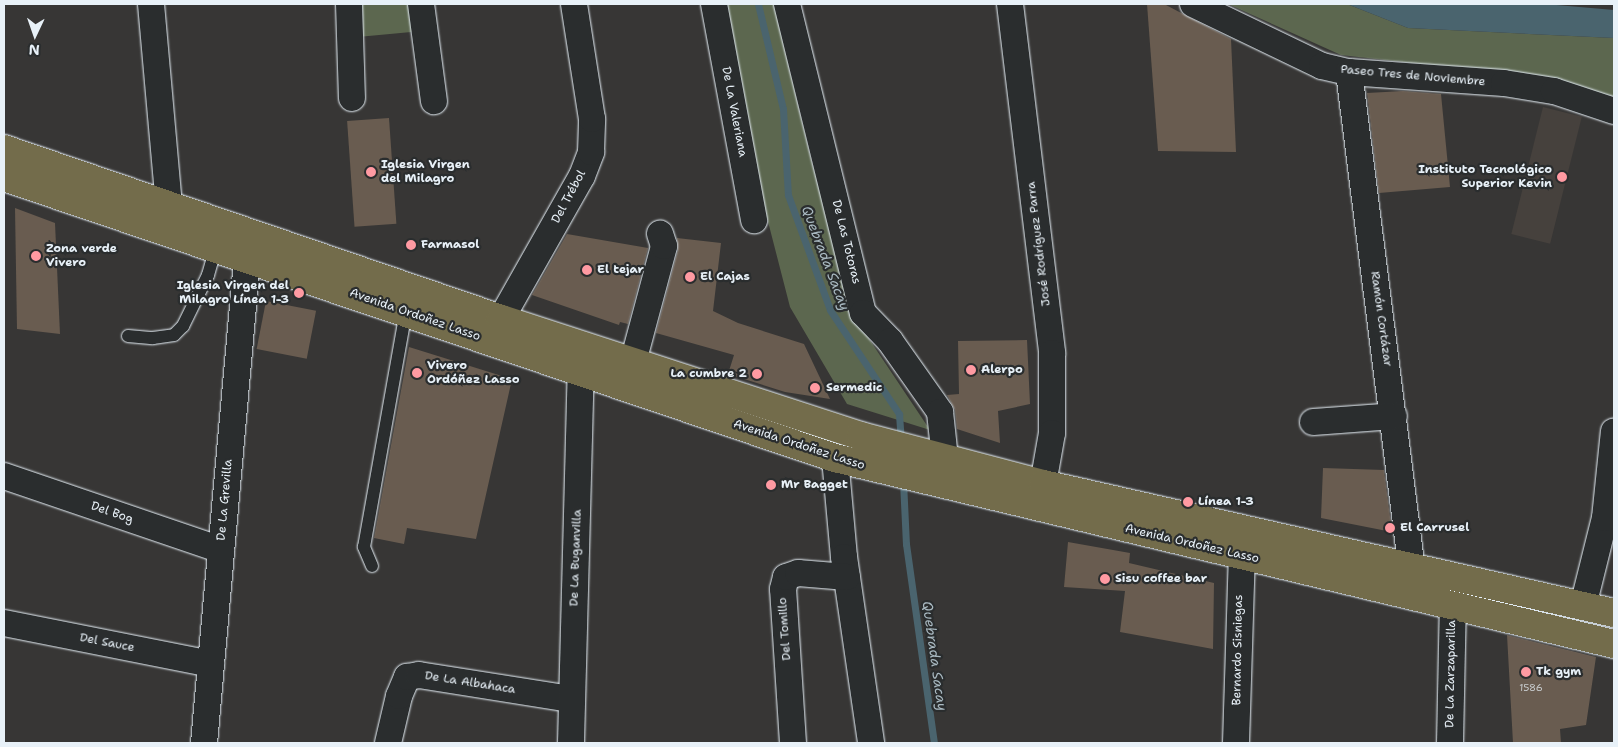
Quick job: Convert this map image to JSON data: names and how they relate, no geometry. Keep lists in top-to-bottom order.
{
  "streets": {
    "main road": ["Avenida Ordoñez Lasso"],
    "street": [
      "Paseo Tres de Noviembre",
      "De La Valeriana",
      "Del Trébol",
      "De Las Totoras",
      "José Rodríguez Parra",
      "Ramón Cortázar",
      "De La Grevilla",
      "Del Bog",
      "De La Buganvilla",
      "Del Tomillo",
      "Del Sauce",
      "Bernardo Sisniegas",
      "De La Zarzaparilla",
      "De La Albahaca"
    ]
  },
  "crossings": [
    ["Paseo Tres de Noviembre", "Ramón Cortázar"],
    ["Del Trébol", "Avenida Ordoñez Lasso"],
    ["De Las Totoras", "Avenida Ordoñez Lasso"],
    ["José Rodríguez Parra", "Avenida Ordoñez Lasso"],
    ["Avenida Ordoñez Lasso", "Ramón Cortázar"],
    ["Avenida Ordoñez Lasso", "De La Grevilla"],
    ["Avenida Ordoñez Lasso", "De La Buganvilla"],
    ["Avenida Ordoñez Lasso", "Bernardo Sisniegas"],
    ["Avenida Ordoñez Lasso", "De La Zarzaparilla"],
    ["De La Grevilla", "Del Bog"],
    ["De La Grevilla", "Del Sauce"],
    ["De La Buganvilla", "De La Albahaca"]
  ],
  "water": ["Quebrada Sacay"],
  "places": [
    "Iglesia Virgen del Milagro",
    "Instituto Tecnológico Superior Kevin",
    "Farmasol",
    "Zona verde Vivero",
    "El tejar",
    "El Cajas",
    "Iglesia Virgen del Milagro Línea 1-3",
    "Alerpo",
    "Vivero Ordóñez Lasso",
    "La cumbre 2",
    "Sermedic",
    "Mr Bagget",
    "Línea 1-3",
    "El Carrusel",
    "Sisu coffee bar",
    "Tk gym"
  ],
  "house_numbers": ["1586"],
  "north": "bottom"
}
